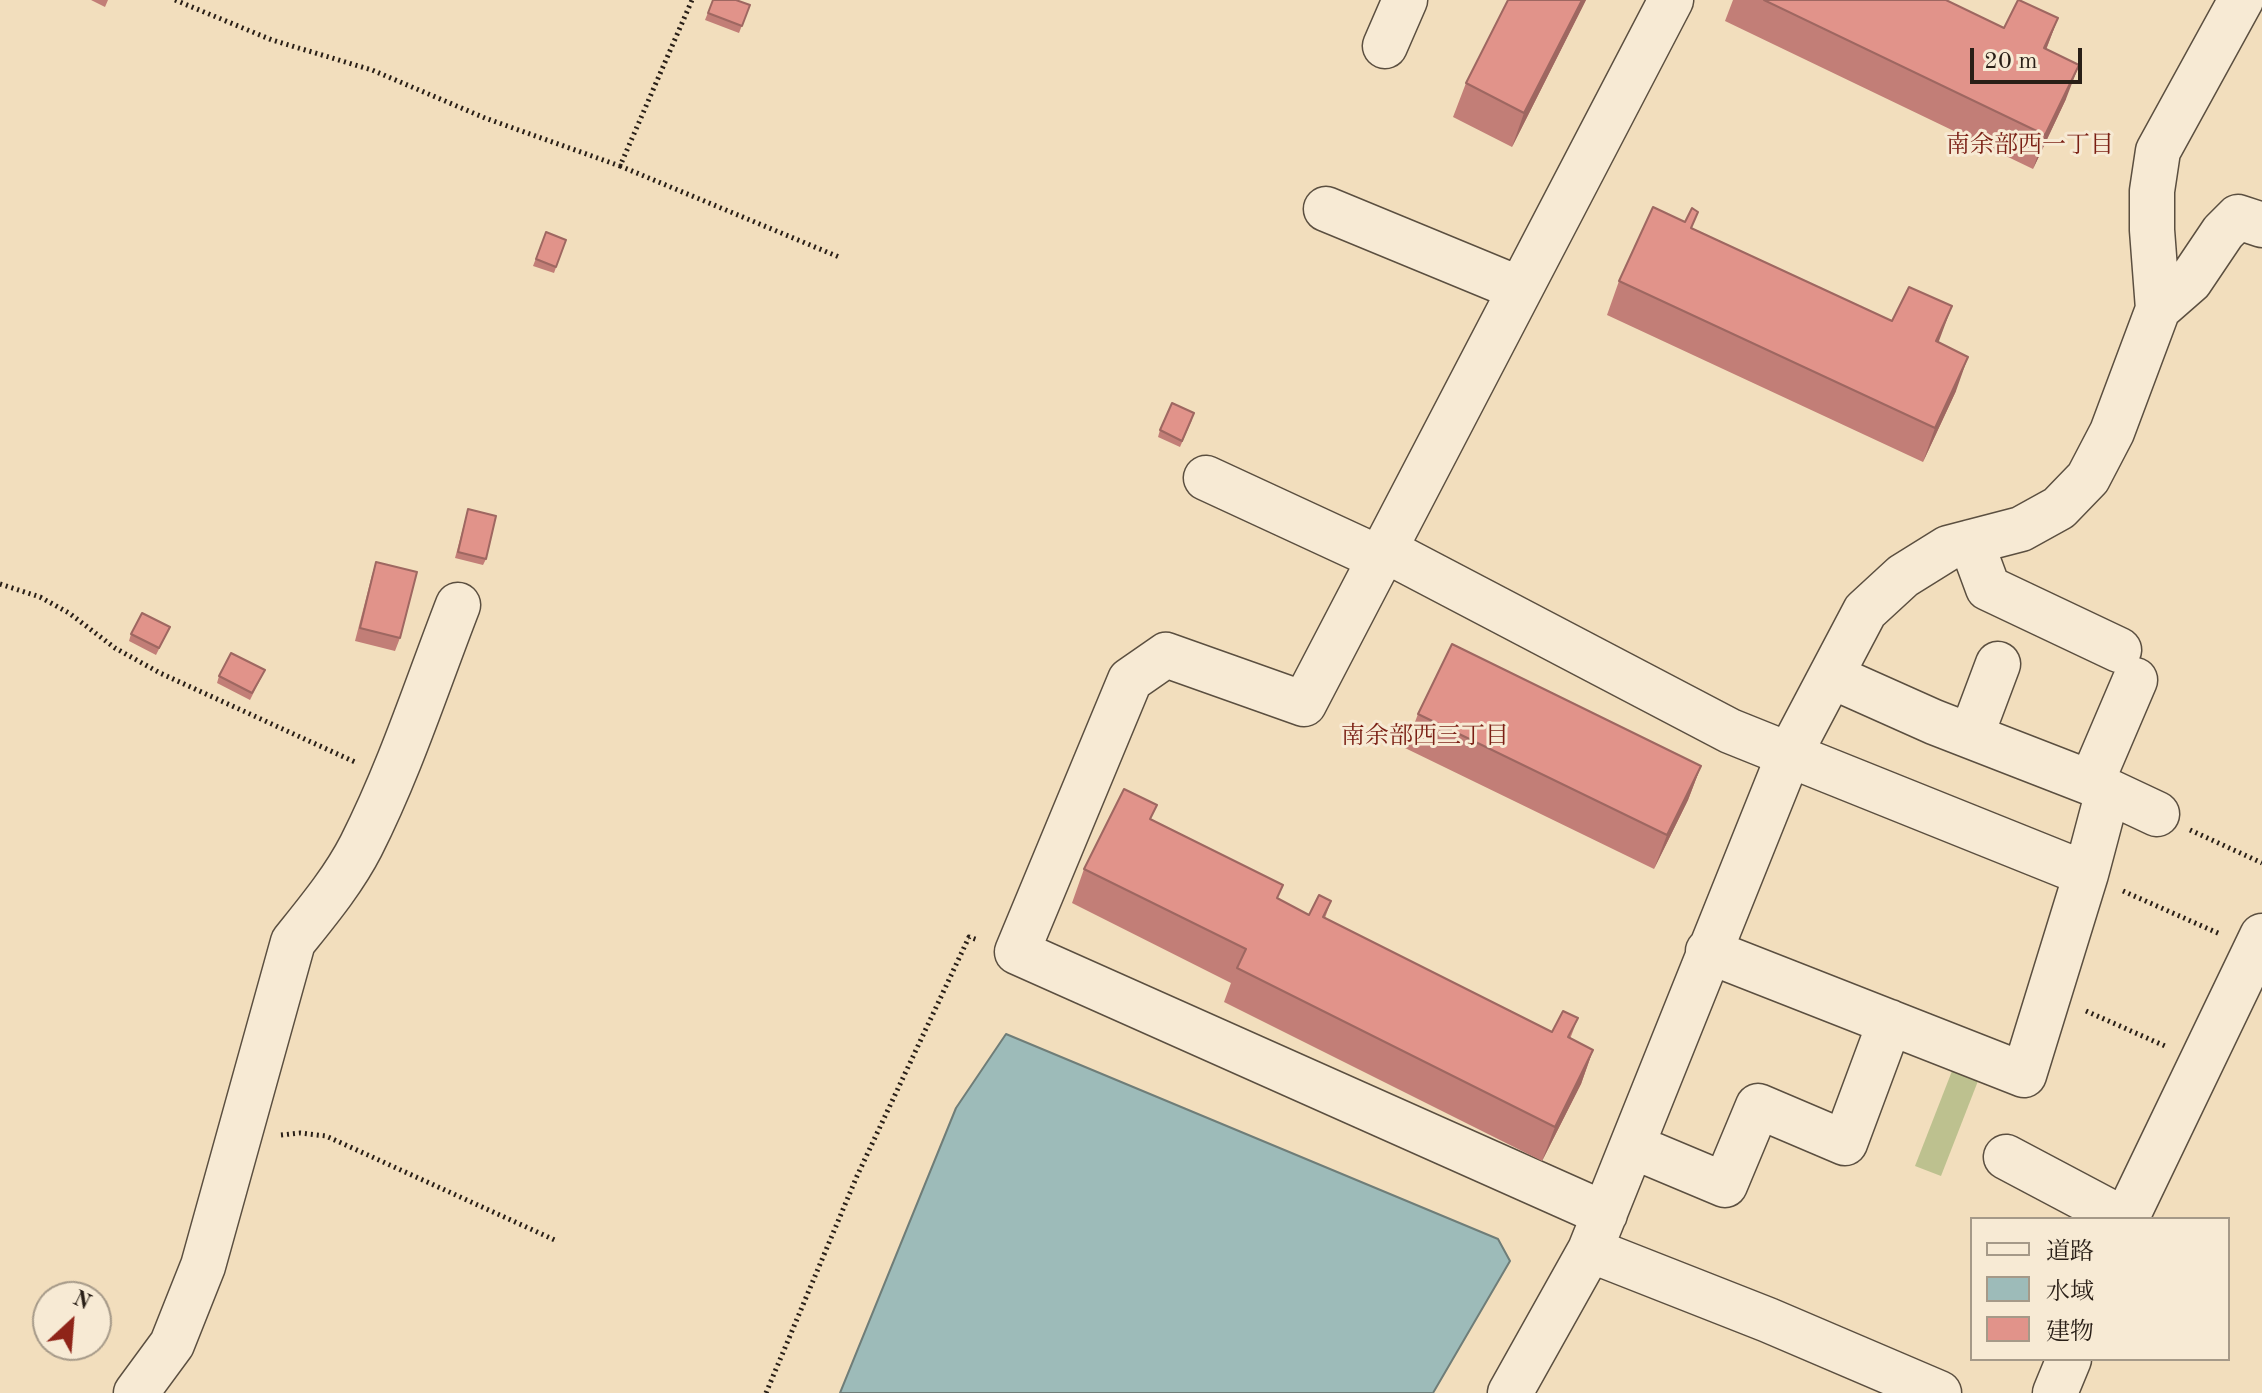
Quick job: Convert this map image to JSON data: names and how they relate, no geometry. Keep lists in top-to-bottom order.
{
  "districts": ["南余部西一丁目", "南余部西三丁目"],
  "legend": ["道路", "水域", "建物"],
  "scale_bar": "20 m",
  "north": "top right"
}
